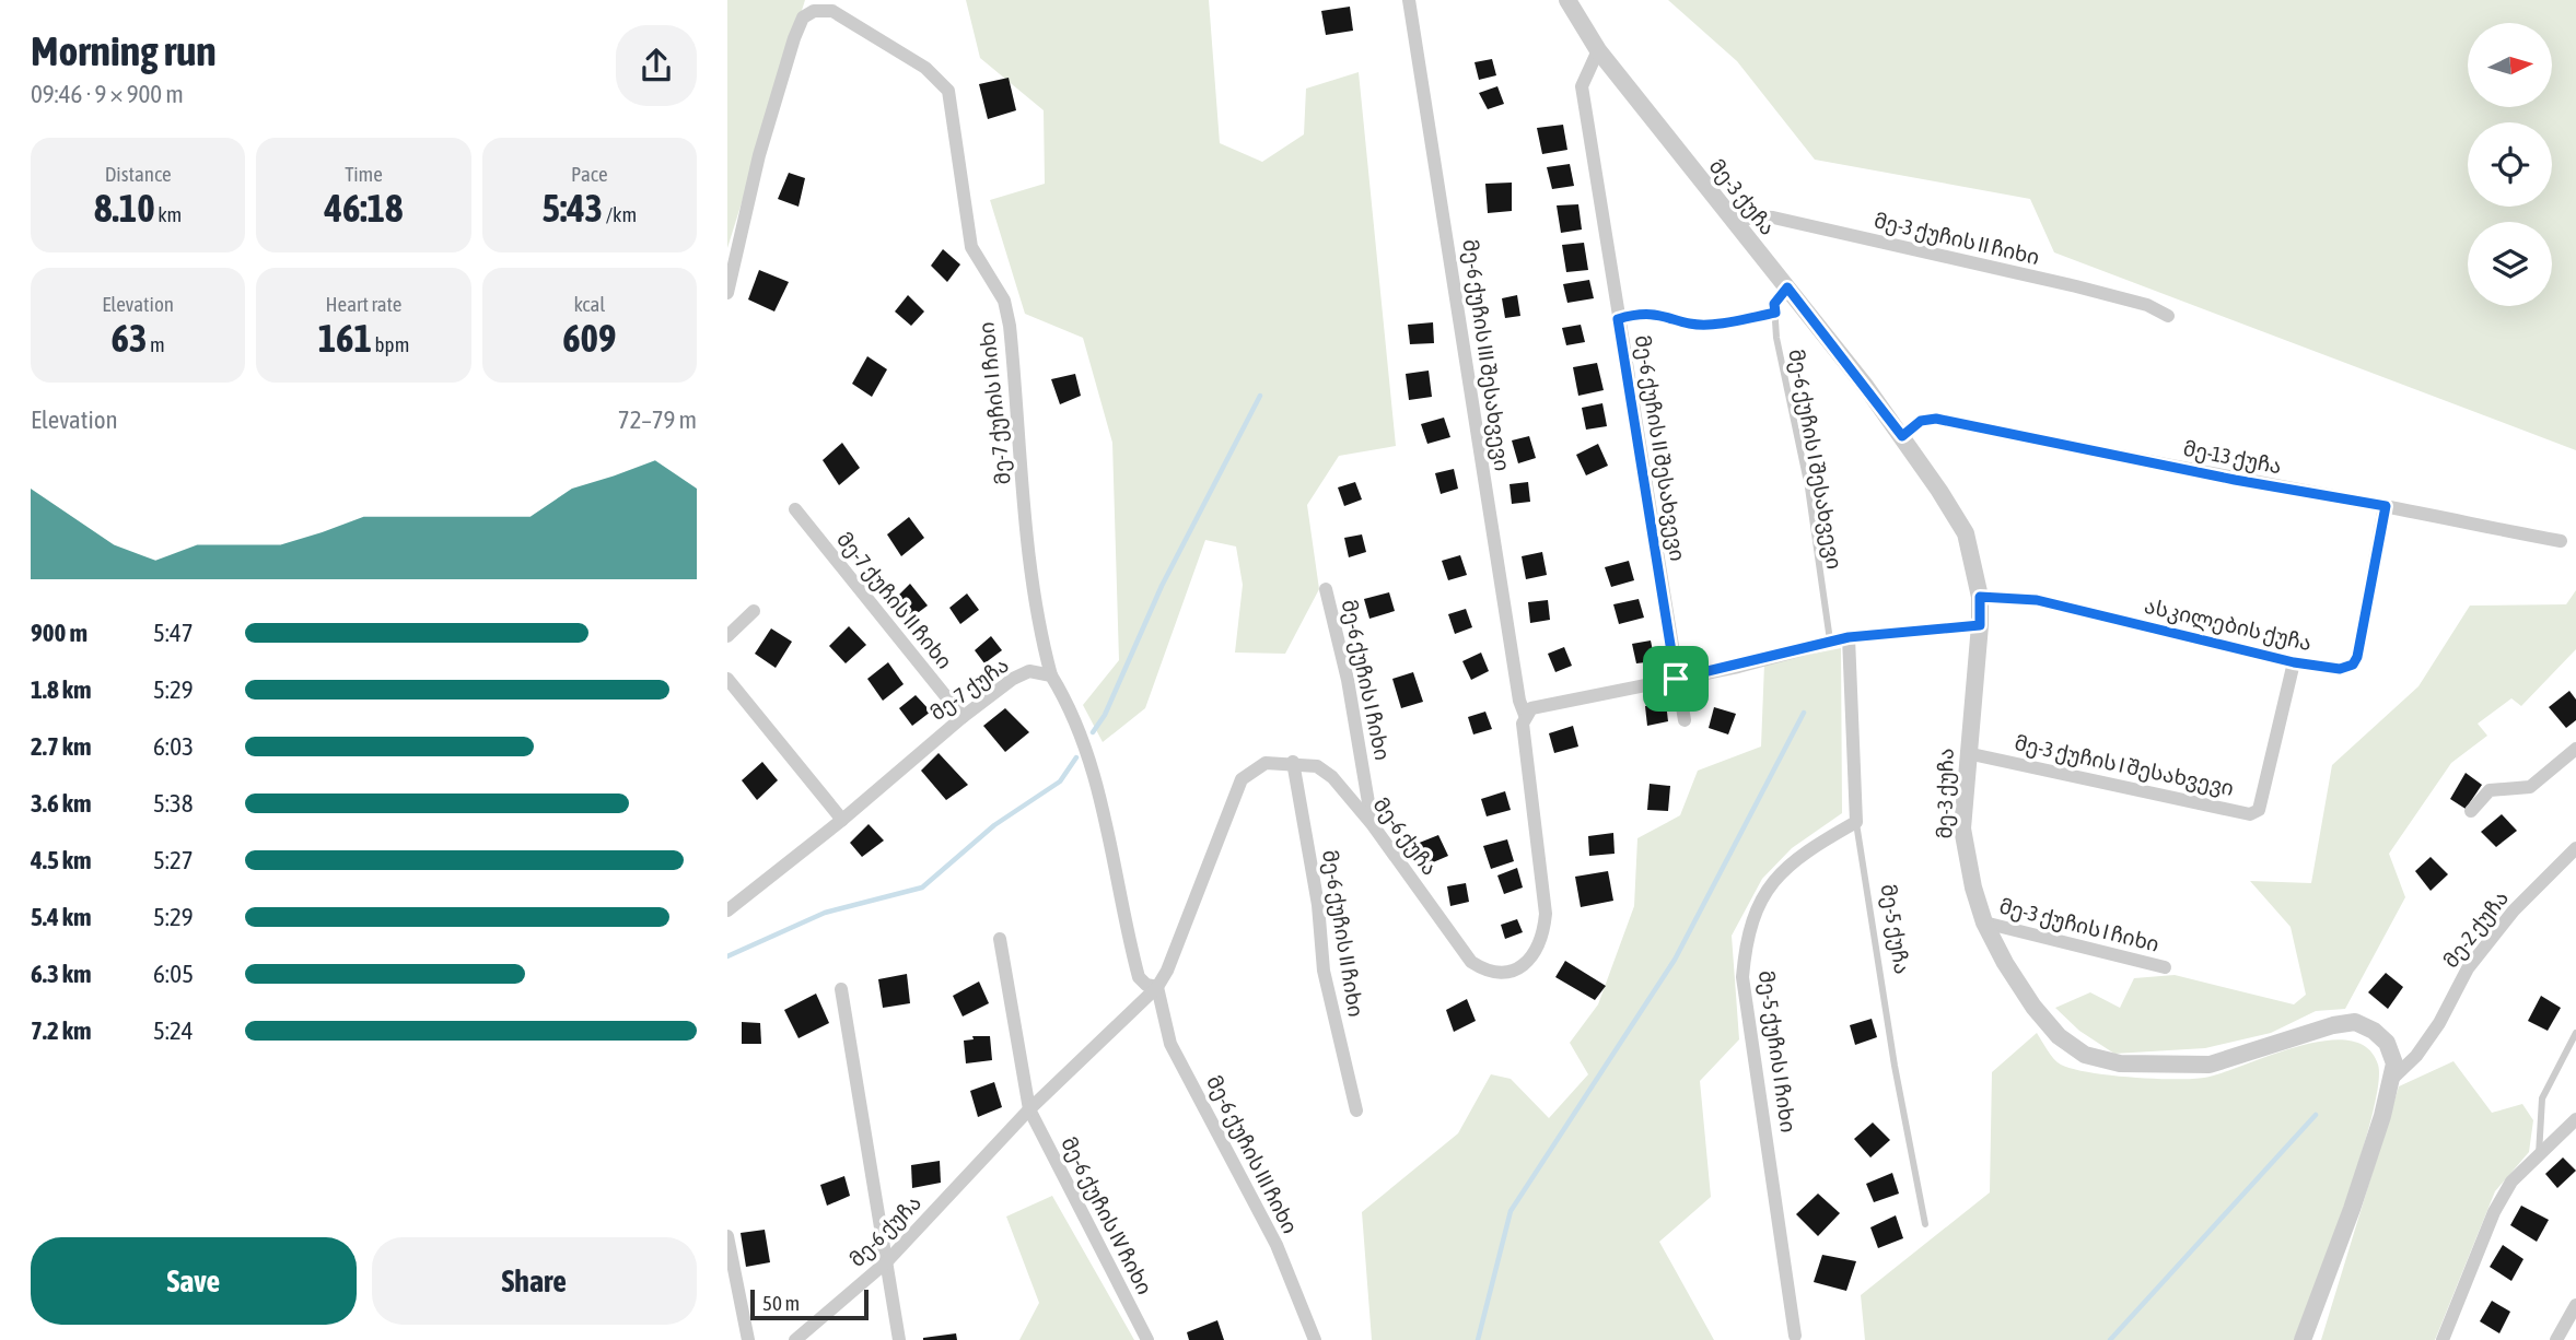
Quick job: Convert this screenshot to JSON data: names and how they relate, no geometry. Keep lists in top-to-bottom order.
{
  "streets": {
    "street": [
      "მე-3 ქუჩა",
      "მე-3 ქუჩის II ჩიხი",
      "მე-6 ქუჩის III შესახვევი",
      "მე-7 ქუჩის I ჩიხი",
      "მე-6 ქუჩის II შესახვევი",
      "მე-13 ქუჩა",
      "მე-7 ქუჩის II ჩიხი",
      "ასკილების ქუჩა",
      "მე-6 ქუჩის I ჩიხი",
      "მე-7 ქუჩა",
      "მე-3 ქუჩის I შესახვევი",
      "მე-6 ქუჩა",
      "მე-3 ქუჩის I ჩიხი",
      "მე-5 ქუჩა",
      "მე-2 ქუჩა",
      "მე-6 ქუჩის II ჩიხი",
      "მე-5 ქუჩის I ჩიხი",
      "მე-6 ქუჩის III ჩიხი",
      "მე-6 ქუჩის IV ჩიხი"
    ],
    "lane": ["მე-6 ქუჩის I შესახვევი"]
  },
  "crossings": [
    ["მე-3 ქუჩა", "მე-3 ქუჩის II ჩიხი"],
    ["მე-3 ქუჩა", "მე-6 ქუჩის II შესახვევი"],
    ["მე-3 ქუჩა", "მე-13 ქუჩა"],
    ["მე-3 ქუჩა", "ასკილების ქუჩა"],
    ["მე-3 ქუჩა", "მე-3 ქუჩის I შესახვევი"],
    ["მე-3 ქუჩა", "მე-3 ქუჩის I ჩიხი"],
    ["მე-3 ქუჩა", "მე-2 ქუჩა"],
    ["მე-6 ქუჩის III შესახვევი", "მე-6 ქუჩა"],
    ["მე-7 ქუჩის I ჩიხი", "მე-7 ქუჩა"],
    ["მე-13 ქუჩა", "ასკილების ქუჩა"],
    ["მე-7 ქუჩის II ჩიხი", "მე-7 ქუჩა"],
    ["ასკილების ქუჩა", "მე-3 ქუჩის I შესახვევი"],
    ["მე-6 ქუჩის I ჩიხი", "მე-6 ქუჩა"],
    ["მე-6 ქუჩა", "მე-6 ქუჩის II ჩიხი"],
    ["მე-6 ქუჩა", "მე-6 ქუჩის III ჩიხი"],
    ["მე-6 ქუჩა", "მე-6 ქუჩის IV ჩიხი"],
    ["მე-5 ქუჩა", "მე-5 ქუჩის I ჩიხი"]
  ],
  "scale_bar": "50 m",
  "north": "right",
  "page": {
    "heading": ["Morning run", "09:46 · 9 × 900 m"],
    "stats": [
      ["Distance", "8.10 km"],
      ["Time", "46:18"],
      ["Pace", "5:43 /km"],
      ["Elevation", "63 m"],
      ["Heart rate", "161 bpm"],
      ["kcal", "609"]
    ],
    "chart": ["Elevation", "72–79 m"],
    "list": [
      {
        "name": "900 m",
        "note": "5:47"
      },
      {
        "name": "1.8 km",
        "note": "5:29"
      },
      {
        "name": "2.7 km",
        "note": "6:03"
      },
      {
        "name": "3.6 km",
        "note": "5:38"
      },
      {
        "name": "4.5 km",
        "note": "5:27"
      },
      {
        "name": "5.4 km",
        "note": "5:29"
      },
      {
        "name": "6.3 km",
        "note": "6:05"
      },
      {
        "name": "7.2 km",
        "note": "5:24"
      }
    ],
    "buttons": ["Save", "Share"],
    "scale": "50 m"
  }
}
